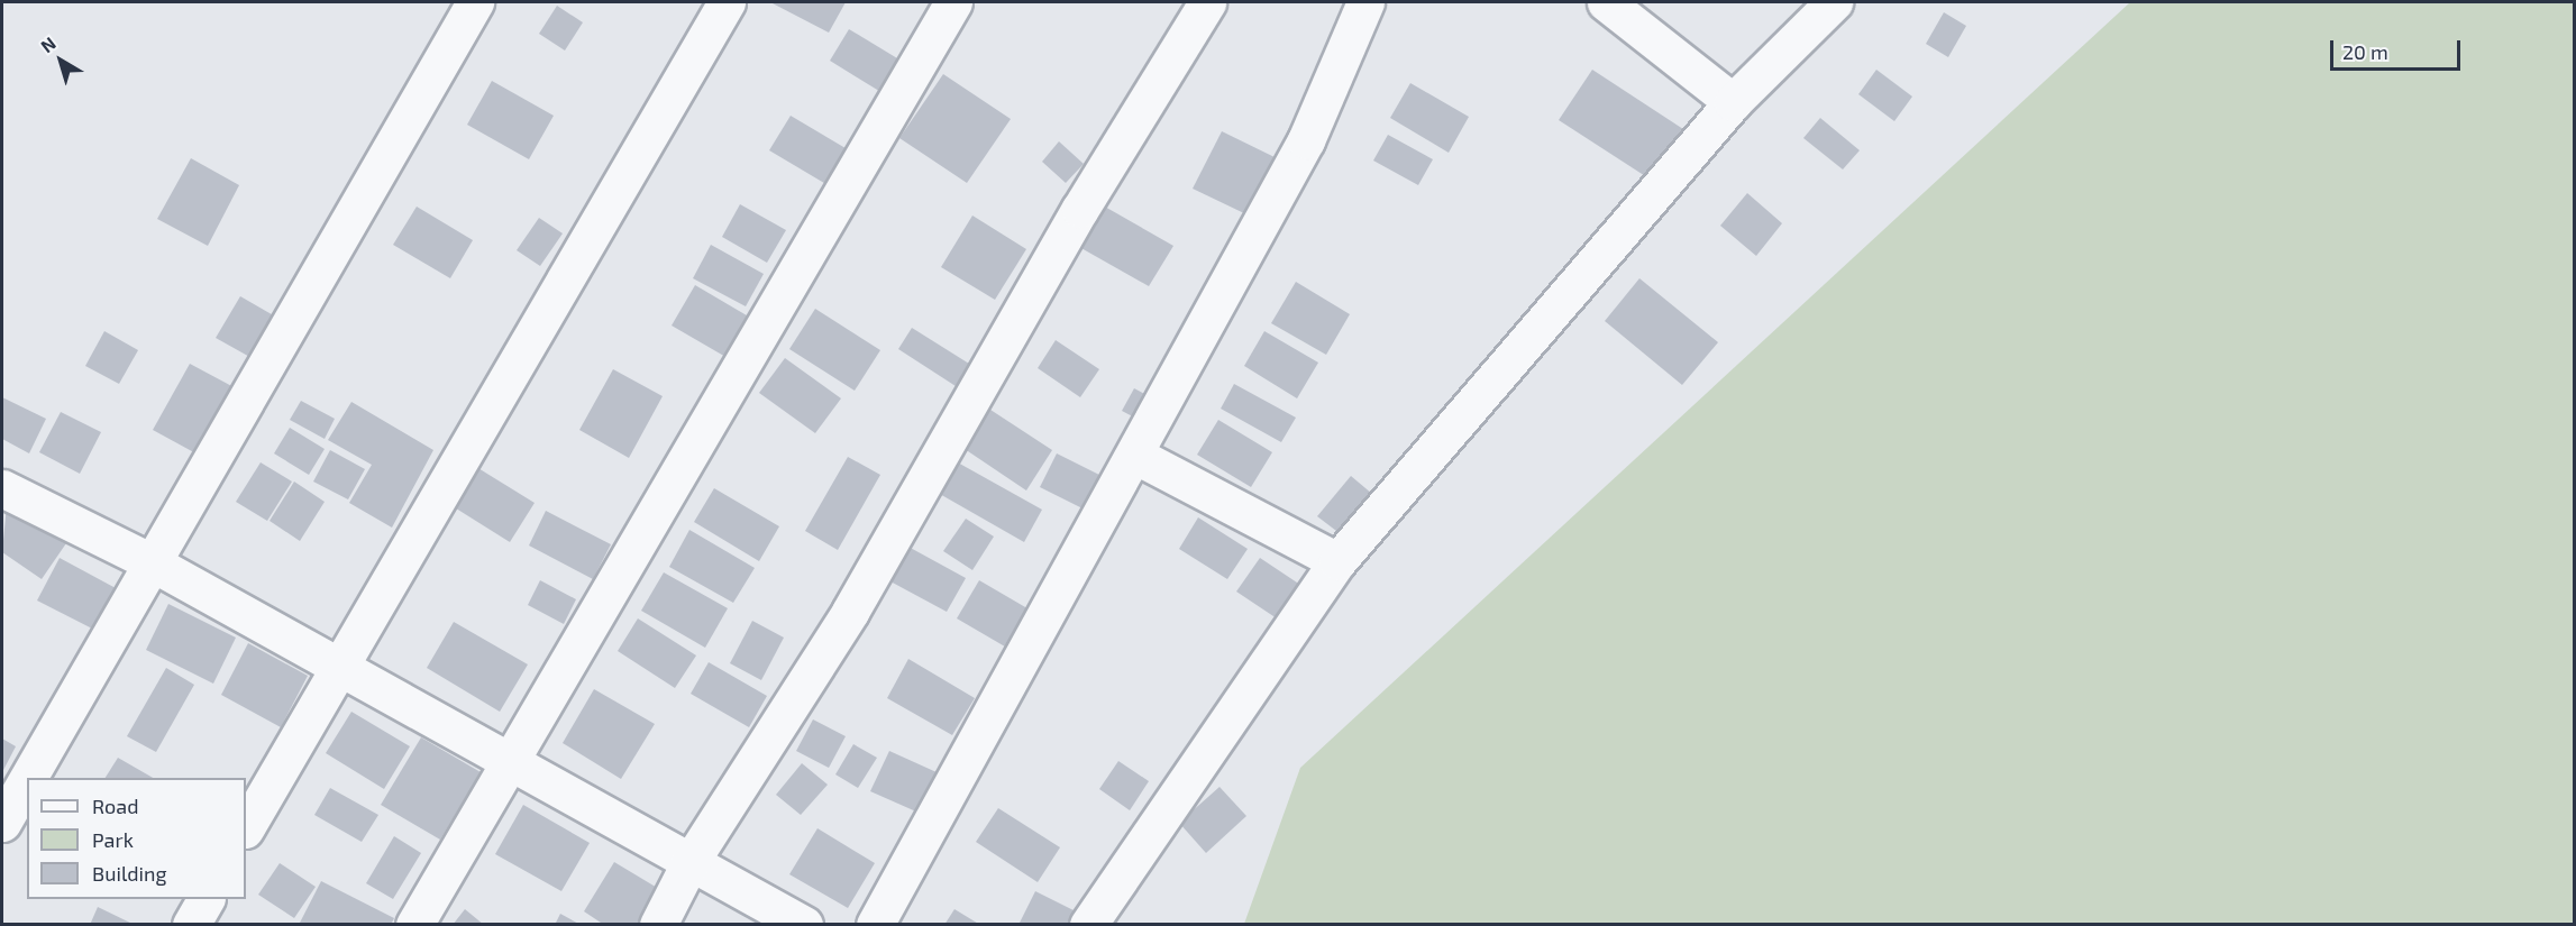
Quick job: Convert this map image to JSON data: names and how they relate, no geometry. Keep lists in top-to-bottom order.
{
  "legend": ["Road", "Park", "Building"],
  "scale_bar": "20 m",
  "north": "top left"
}
